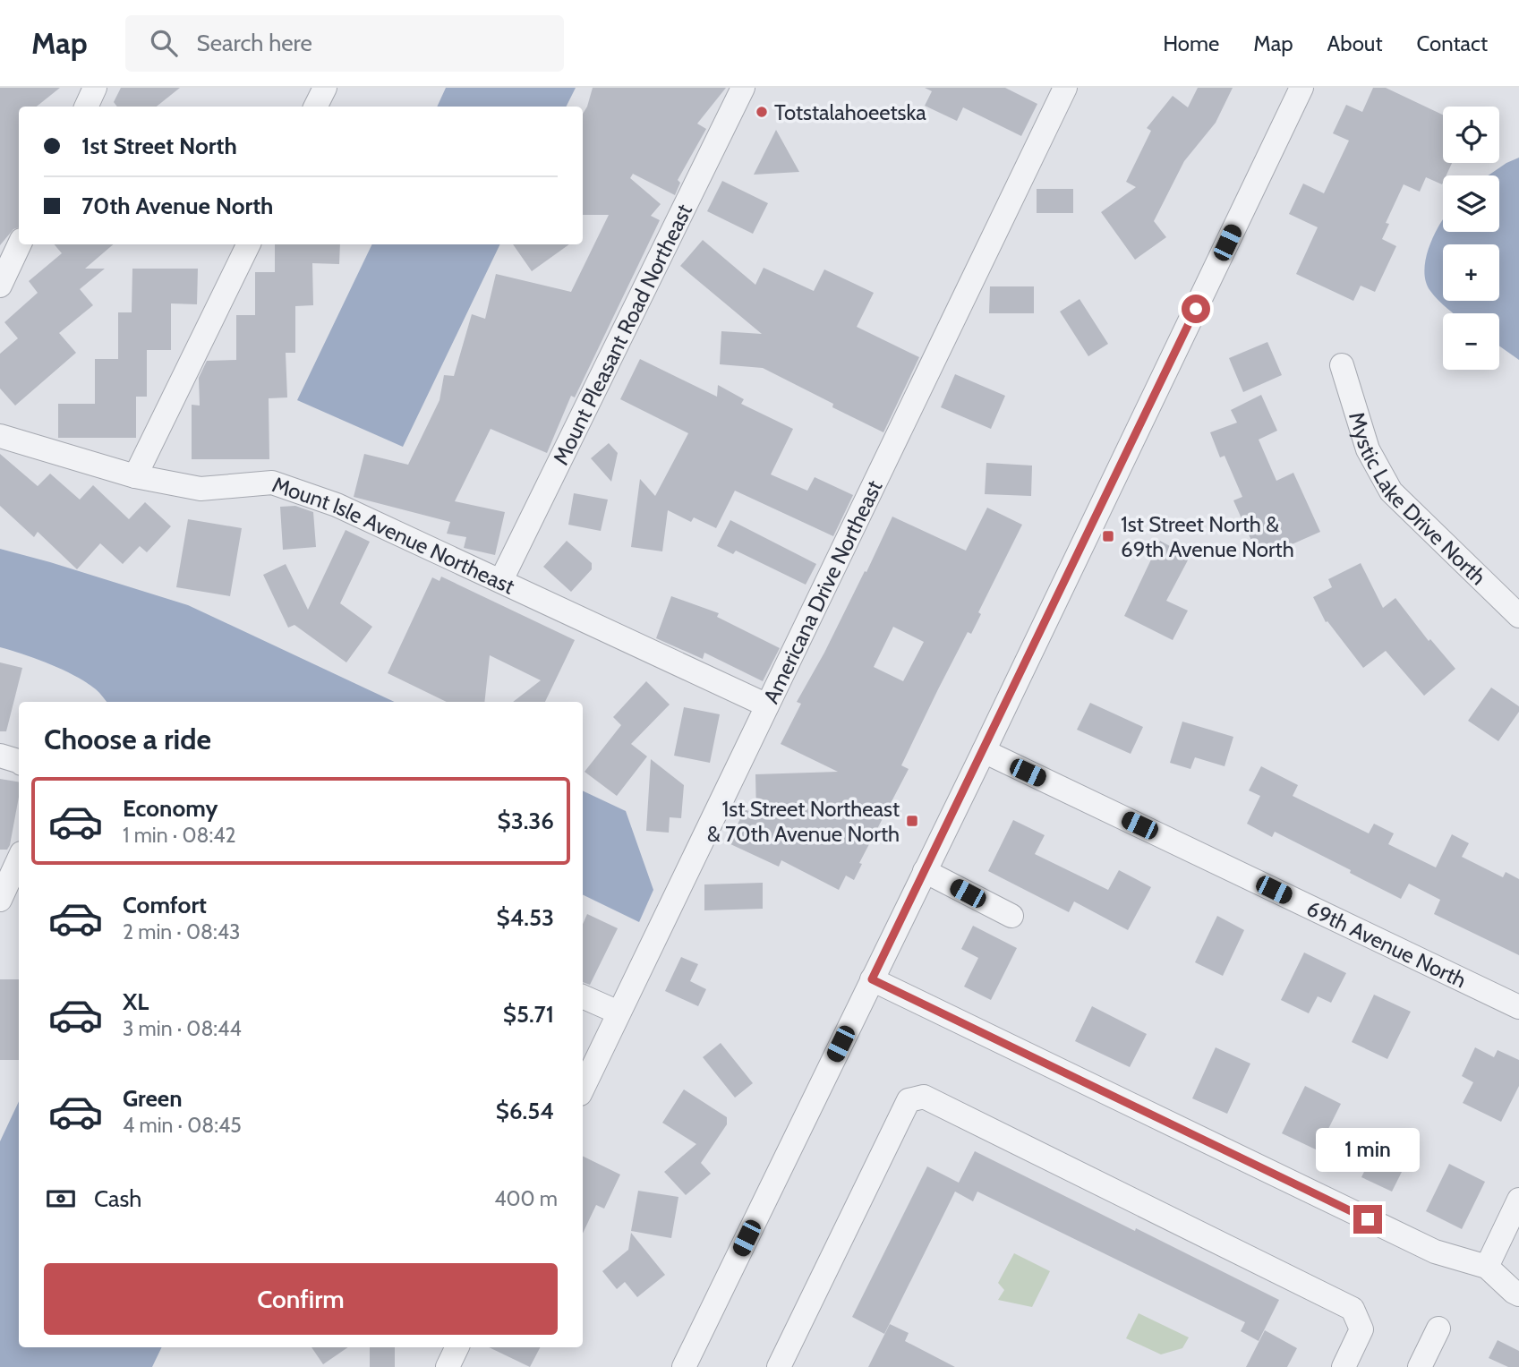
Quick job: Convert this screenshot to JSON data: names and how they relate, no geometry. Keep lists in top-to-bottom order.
{
  "streets": {
    "street": [
      "Mount Pleasant Road Northeast",
      "Mystic Lake Drive North",
      "Mount Isle Avenue Northeast",
      "Americana Drive Northeast",
      "69th Avenue North"
    ]
  },
  "crossings": [
    ["Mount Pleasant Road Northeast", "Mount Isle Avenue Northeast"],
    ["Mount Isle Avenue Northeast", "Americana Drive Northeast"]
  ],
  "places": {
    "other": ["Totstalahoeetska"],
    "transit": ["1st Street North & 69th Avenue North", "1st Street Northeast & 70th Avenue North"]
  },
  "page": {
    "header": "Map",
    "search": "Search here",
    "nav": [
      "Home",
      "Map",
      "About",
      "Contact"
    ],
    "map_buttons": ["+", "−"],
    "banner": ["1st Street North", "70th Avenue North"],
    "heading": "Choose a ride",
    "list": [
      {
        "name": "Economy",
        "note": "1 min · 08:42",
        "value": "$3.36"
      },
      {
        "name": "Comfort",
        "note": "2 min · 08:43",
        "value": "$4.53"
      },
      {
        "name": "XL",
        "note": "3 min · 08:44",
        "value": "$5.71"
      },
      {
        "name": "Green",
        "note": "4 min · 08:45",
        "value": "$6.54"
      }
    ],
    "bubble": "1 min",
    "pay": ["Cash", "400 m"],
    "buttons": "Confirm"
  }
}
